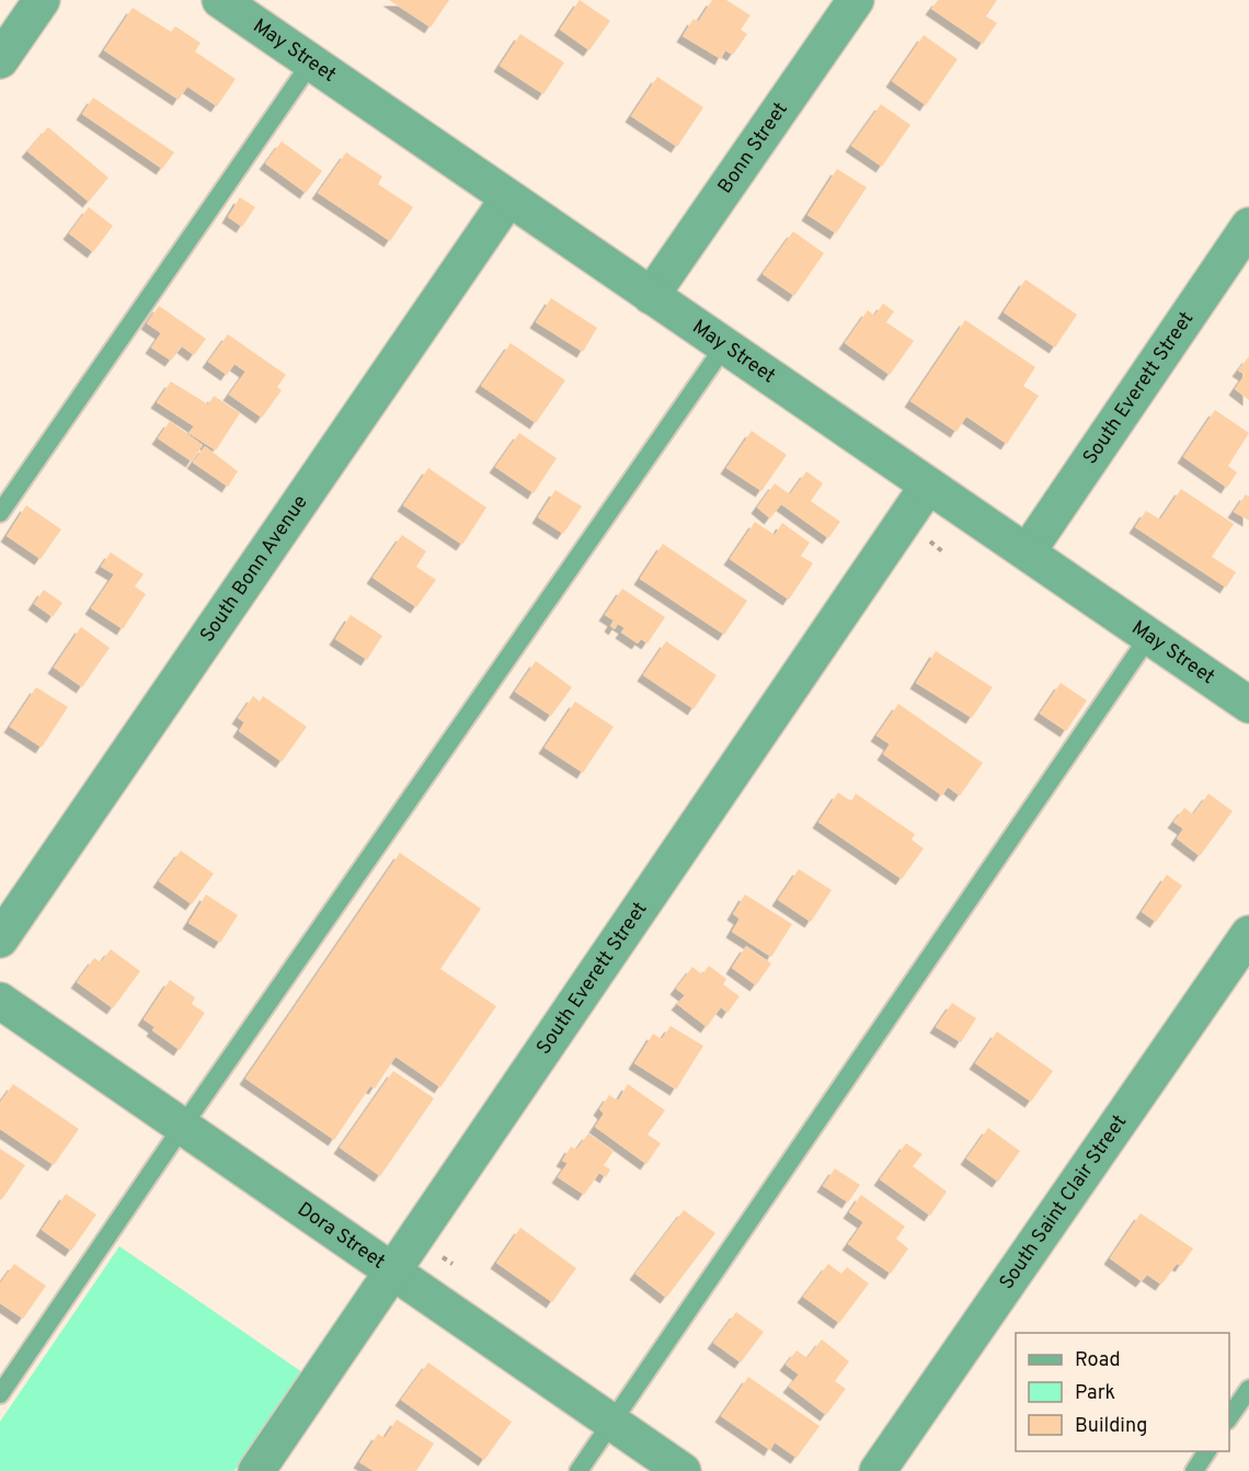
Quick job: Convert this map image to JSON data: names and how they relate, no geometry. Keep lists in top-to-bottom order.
{
  "streets": {
    "street": [
      "May Street",
      "Bonn Street",
      "South Everett Street",
      "South Bonn Avenue",
      "South Saint Clair Street",
      "Dora Street"
    ]
  },
  "crossings": [
    ["May Street", "Bonn Street"],
    ["May Street", "South Everett Street"],
    ["May Street", "South Bonn Avenue"],
    ["South Everett Street", "Dora Street"]
  ],
  "legend": ["Road", "Park", "Building"]
}
